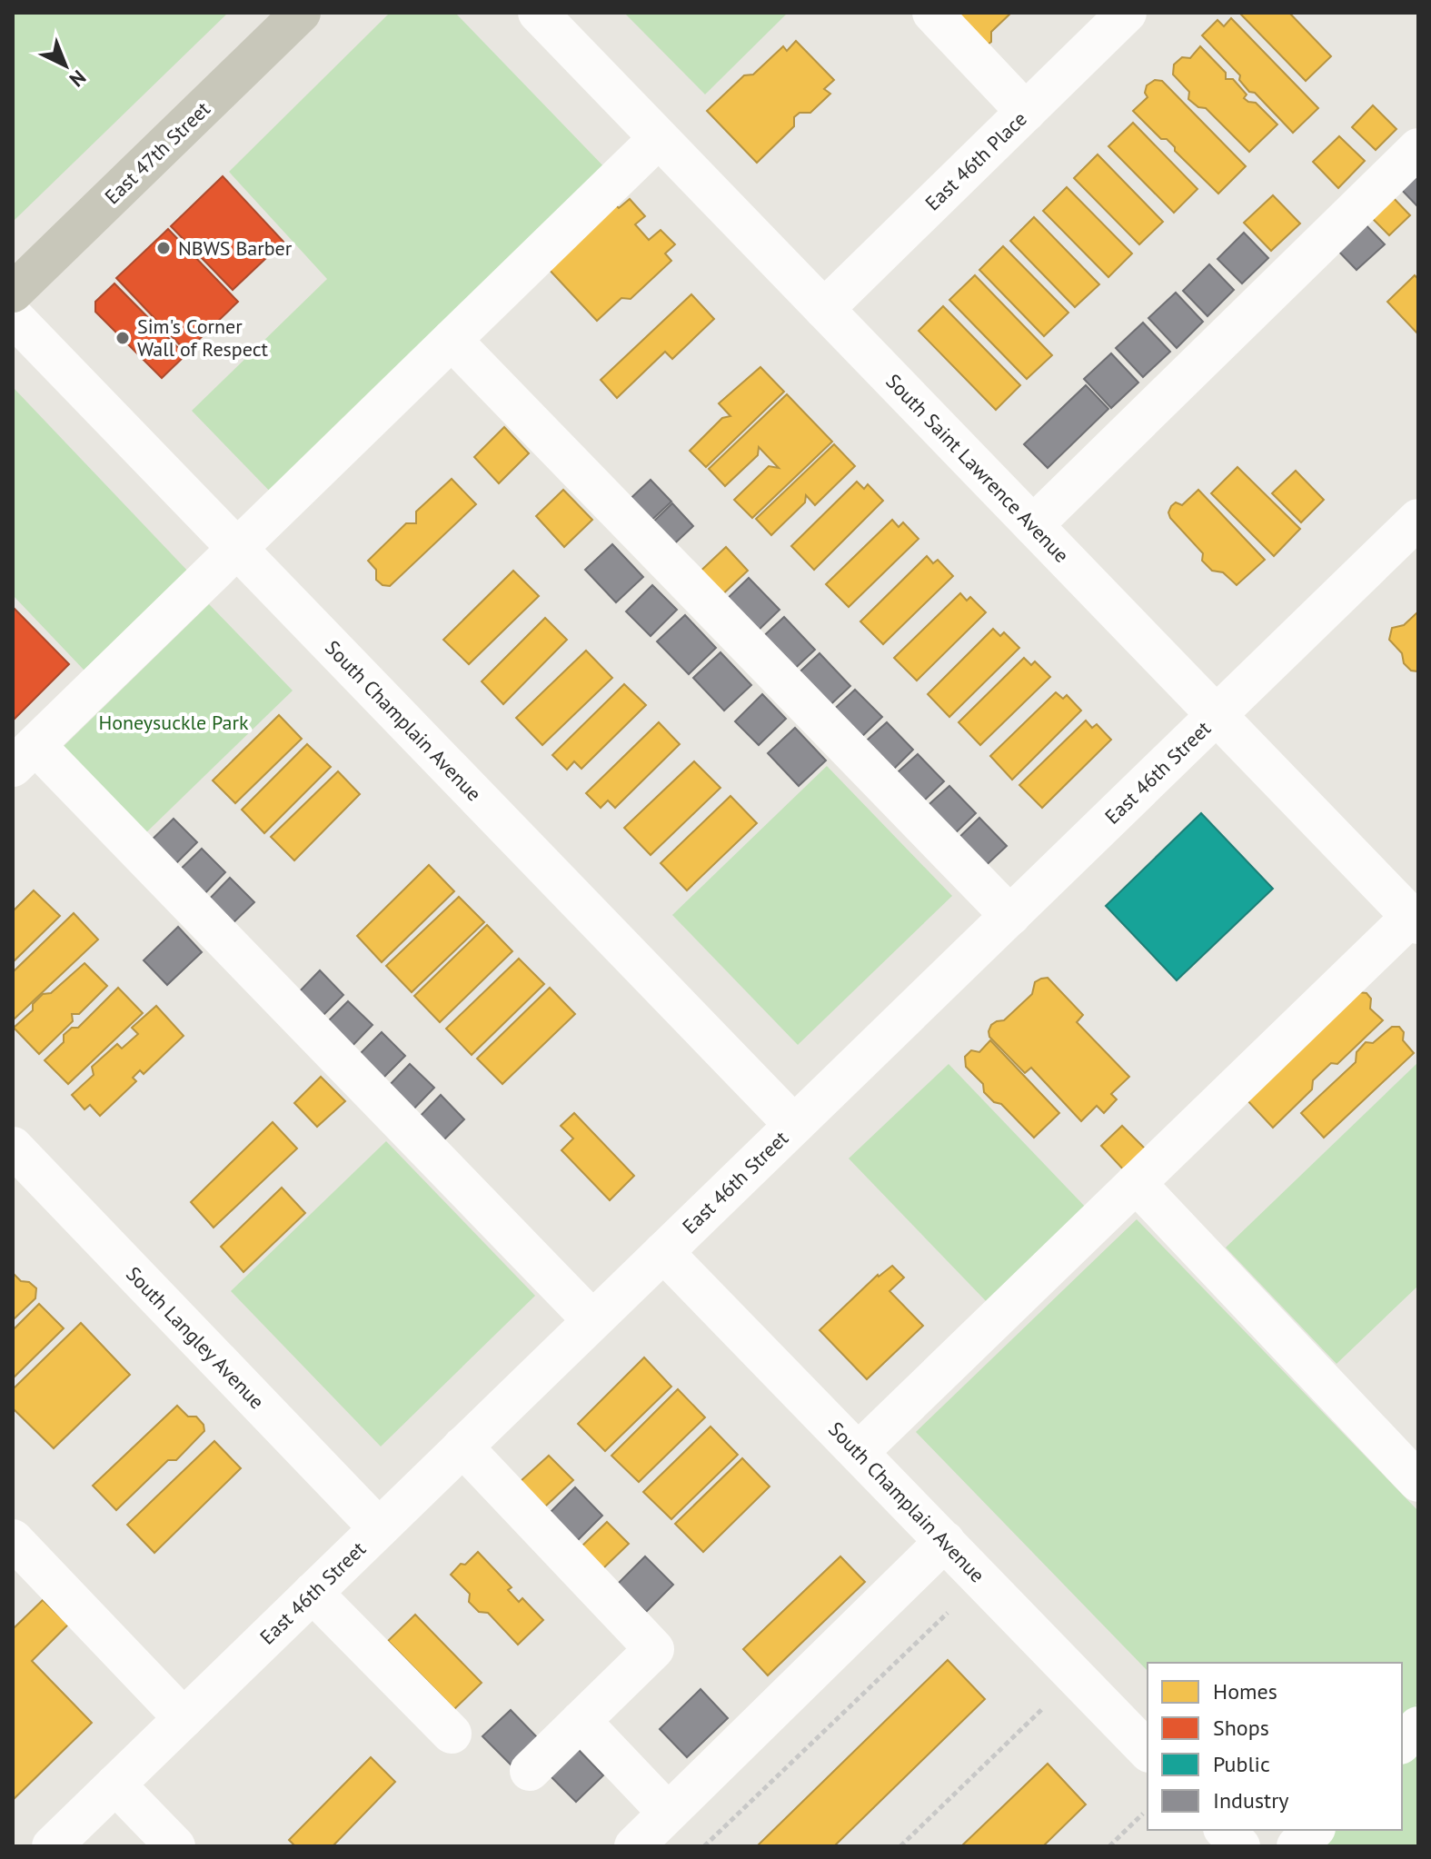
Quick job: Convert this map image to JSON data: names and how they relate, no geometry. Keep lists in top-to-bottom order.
{
  "streets": {
    "main road": ["East 47th Street"],
    "street": [
      "East 46th Place",
      "South Saint Lawrence Avenue",
      "South Champlain Avenue",
      "East 46th Street",
      "South Langley Avenue"
    ]
  },
  "crossings": [
    ["East 46th Place", "South Saint Lawrence Avenue"],
    ["South Saint Lawrence Avenue", "East 46th Street"],
    ["South Champlain Avenue", "East 46th Street"],
    ["East 46th Street", "South Langley Avenue"]
  ],
  "parks": ["Honeysuckle Park"],
  "places": ["NBWS Barber", "Sim's Corner Wall of Respect"],
  "legend": [
    "Homes",
    "Shops",
    "Public",
    "Industry"
  ],
  "north": "bottom right"
}
